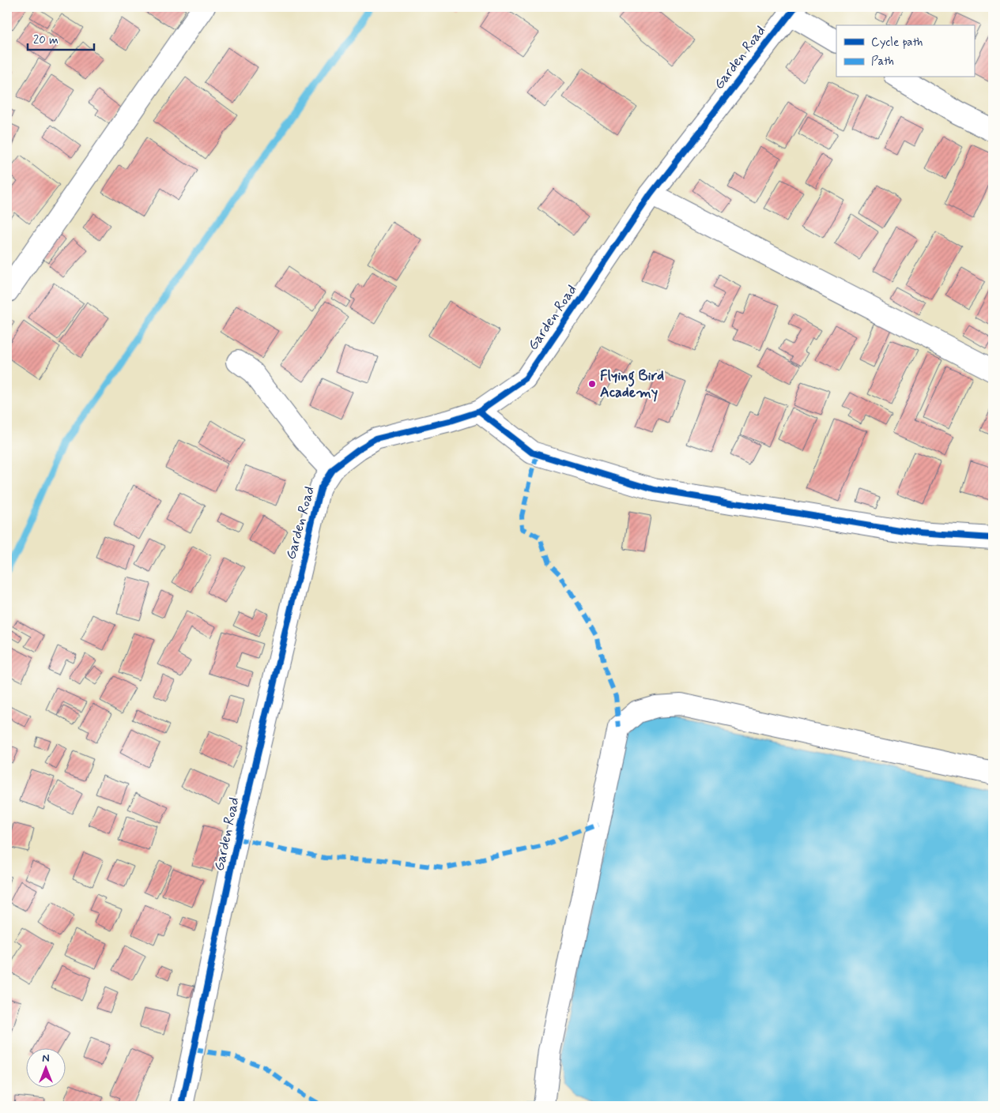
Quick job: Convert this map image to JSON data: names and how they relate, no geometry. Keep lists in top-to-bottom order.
{
  "streets": {
    "street": ["Garden Road"]
  },
  "places": ["Flying Bird Academy"],
  "legend": ["Cycle path", "Path"],
  "scale_bar": "20 m",
  "north": "top"
}
